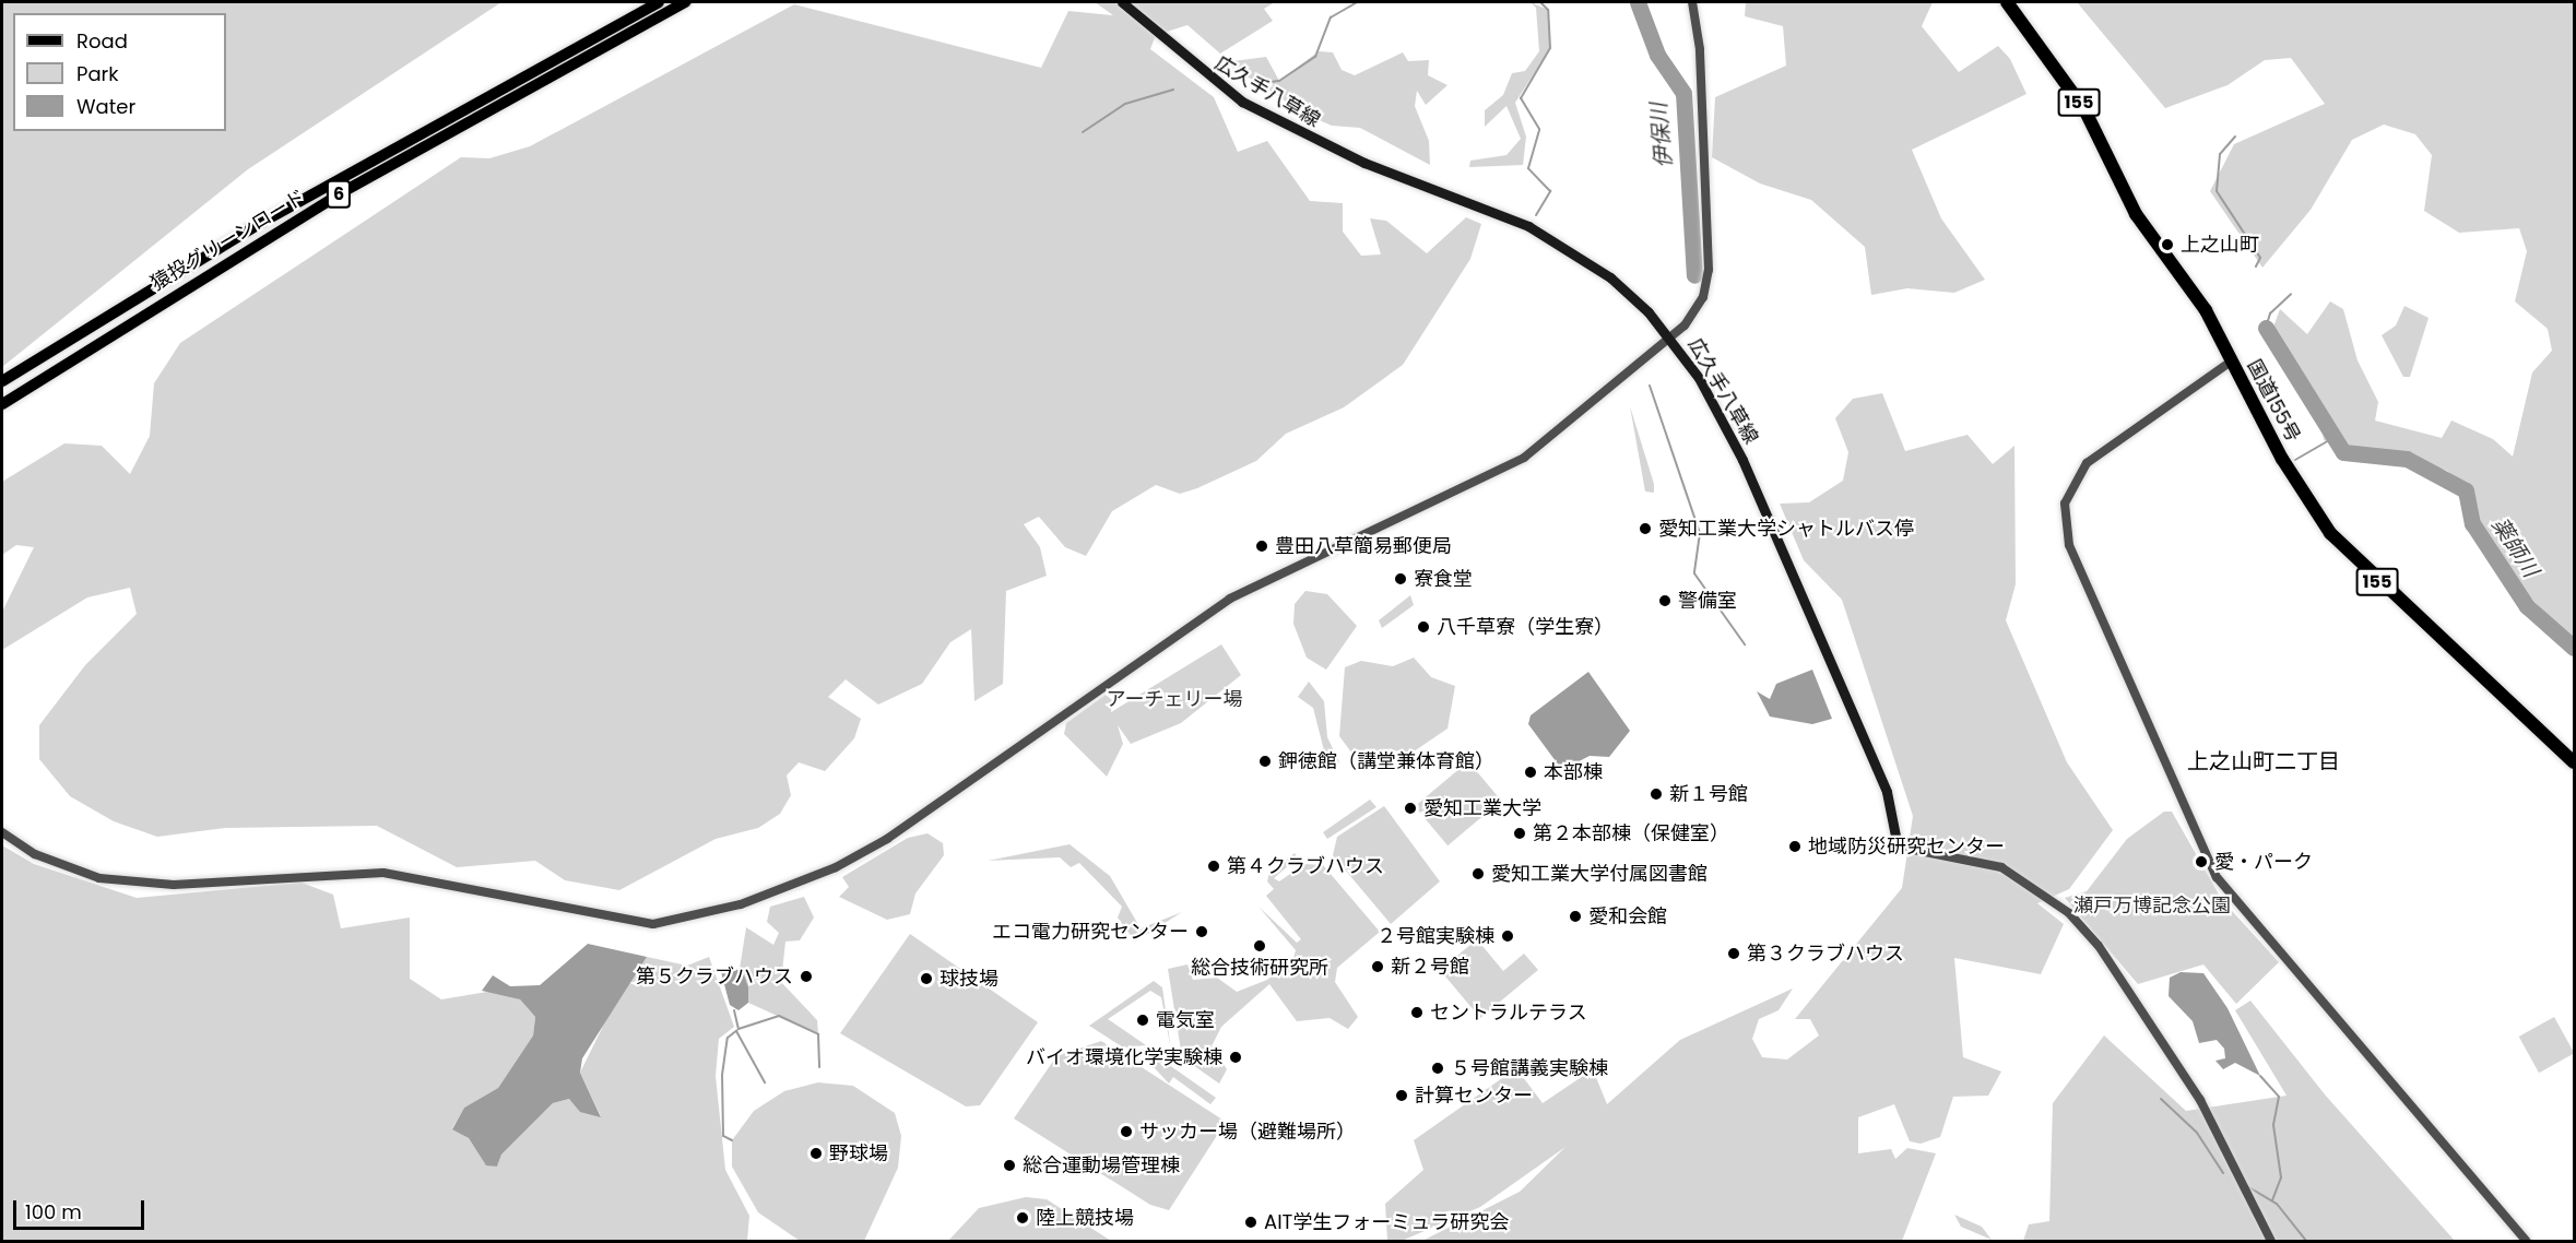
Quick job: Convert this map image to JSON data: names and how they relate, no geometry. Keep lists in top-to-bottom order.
{
  "streets": {
    "highway": ["155", "国道155号"],
    "main road": ["広久手八草線", "6", "猿投グリーンロード"]
  },
  "districts": ["上之山町二丁目"],
  "water": ["伊保川", "薬師川"],
  "parks": ["アーチェリー場", "瀬戸万博記念公園"],
  "places": [
    "上之山町",
    "愛知工業大学シャトルバス停",
    "豊田八草簡易郵便局",
    "寮食堂",
    "警備室",
    "八千草寮（学生寮）",
    "鉀徳館（講堂兼体育館）",
    "本部棟",
    "新１号館",
    "愛知工業大学",
    "第２本部棟（保健室）",
    "地域防災研究センター",
    "愛・パーク",
    "第４クラブハウス",
    "愛知工業大学付属図書館",
    "愛和会館",
    "エコ電力研究センター",
    "２号館実験棟",
    "総合技術研究所",
    "第３クラブハウス",
    "新２号館",
    "第５クラブハウス",
    "球技場",
    "セントラルテラス",
    "電気室",
    "バイオ環境化学実験棟",
    "５号館講義実験棟",
    "計算センター",
    "サッカー場（避難場所）",
    "野球場",
    "総合運動場管理棟",
    "陸上競技場",
    "AIT学生フォーミュラ研究会"
  ],
  "legend": ["Road", "Park", "Water"],
  "scale_bar": "100 m"
}
